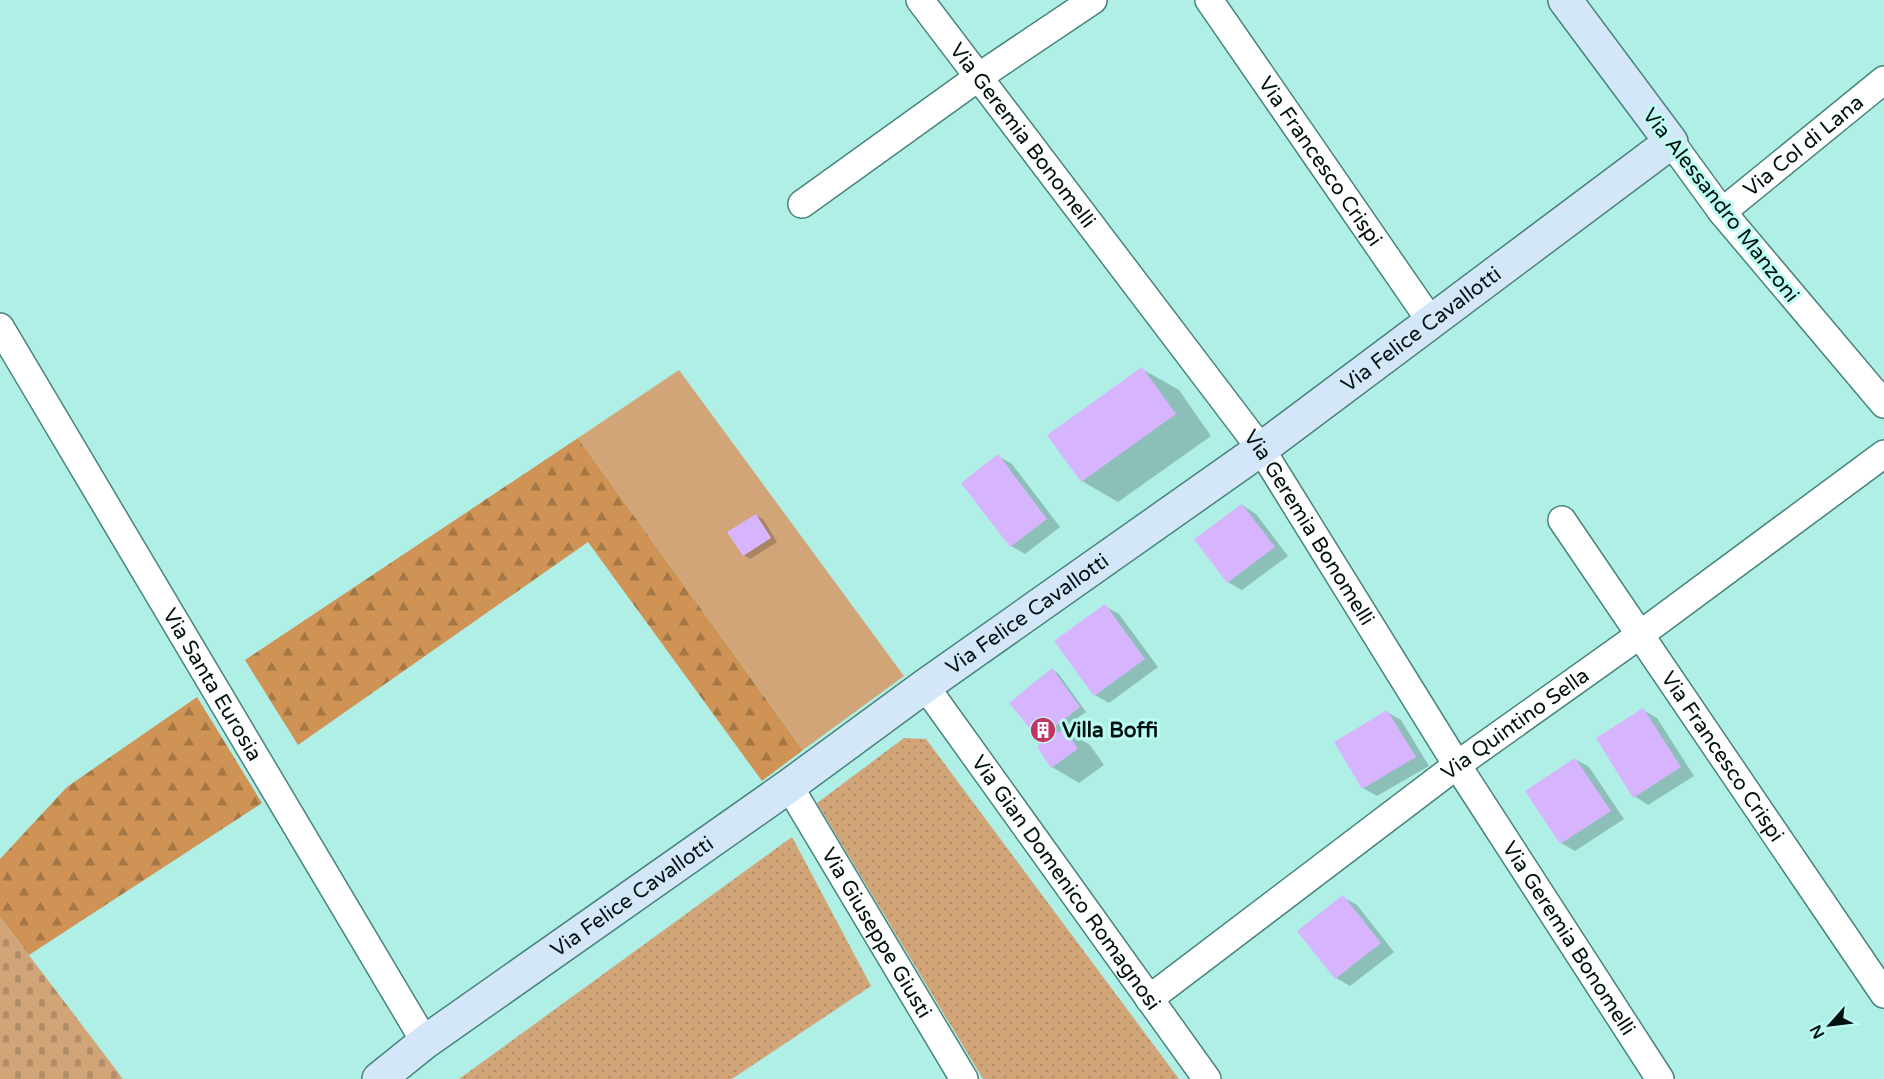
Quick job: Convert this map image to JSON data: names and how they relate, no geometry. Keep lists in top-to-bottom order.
{
  "streets": {
    "street": [
      "Via Geremia Bonomelli",
      "Via Col di Lana",
      "Via Francesco Crispi",
      "Via Alessandro Manzoni",
      "Via Felice Cavallotti",
      "Via Santa Eurosia",
      "Via Quintino Sella",
      "Via Gian Domenico Romagnosi",
      "Via Giuseppe Giusti"
    ]
  },
  "crossings": [
    ["Via Geremia Bonomelli", "Via Felice Cavallotti"],
    ["Via Geremia Bonomelli", "Via Quintino Sella"],
    ["Via Col di Lana", "Via Alessandro Manzoni"],
    ["Via Francesco Crispi", "Via Felice Cavallotti"],
    ["Via Francesco Crispi", "Via Quintino Sella"],
    ["Via Alessandro Manzoni", "Via Felice Cavallotti"],
    ["Via Felice Cavallotti", "Via Santa Eurosia"],
    ["Via Felice Cavallotti", "Via Gian Domenico Romagnosi"],
    ["Via Felice Cavallotti", "Via Giuseppe Giusti"],
    ["Via Quintino Sella", "Via Gian Domenico Romagnosi"]
  ],
  "places": {
    "building": ["Villa Boffi"]
  },
  "north": "bottom left"
}
